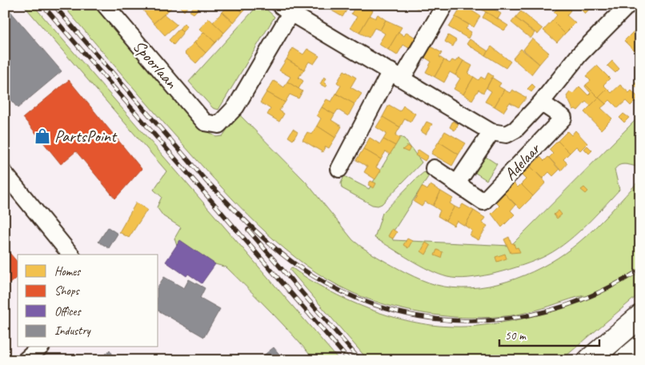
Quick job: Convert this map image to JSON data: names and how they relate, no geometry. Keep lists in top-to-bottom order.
{
  "streets": {
    "street": ["Spoorlaan", "Adelaar"]
  },
  "places": {
    "shop": ["PartsPoint"]
  },
  "legend": [
    "Homes",
    "Shops",
    "Offices",
    "Industry"
  ],
  "scale_bar": "50 m"
}
